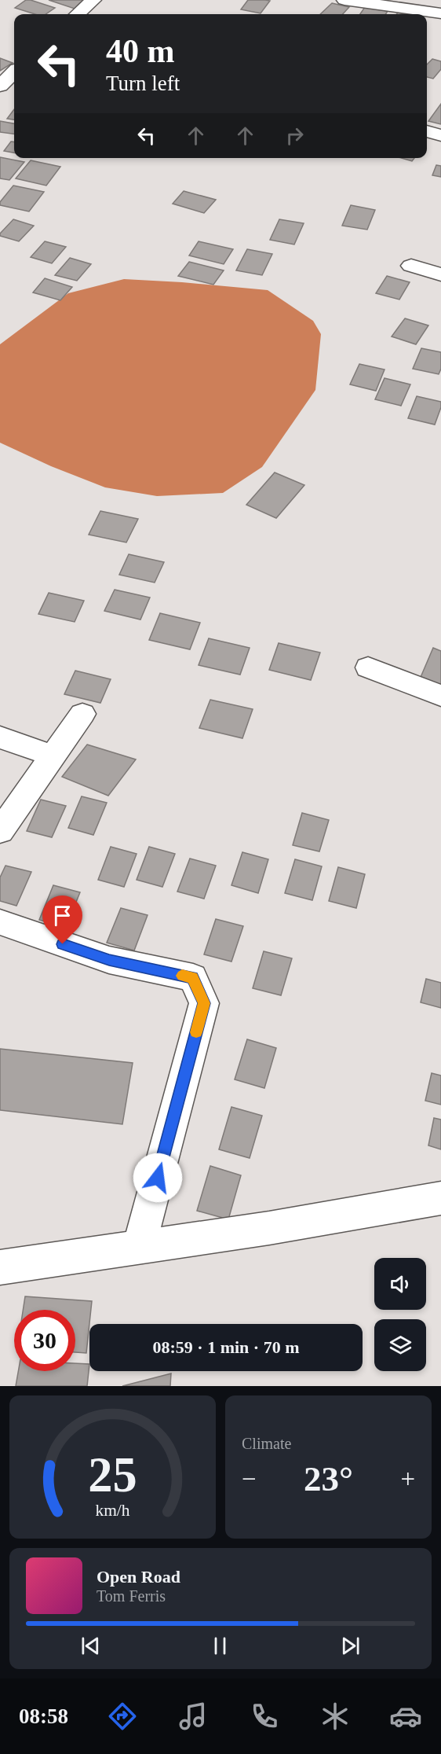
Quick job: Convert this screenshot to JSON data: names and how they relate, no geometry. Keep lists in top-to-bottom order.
{
  "page": {
    "turn": ["40 m", "Turn left"],
    "limit": "30",
    "trip": "08:59 · 1 min · 70 m",
    "tile": "Climate",
    "heat": ["−", "23°", "+"],
    "song": ["Open Road", "Tom Ferris"],
    "tabs": "08:58",
    "gauge": ["25", "km/h"]
  }
}
